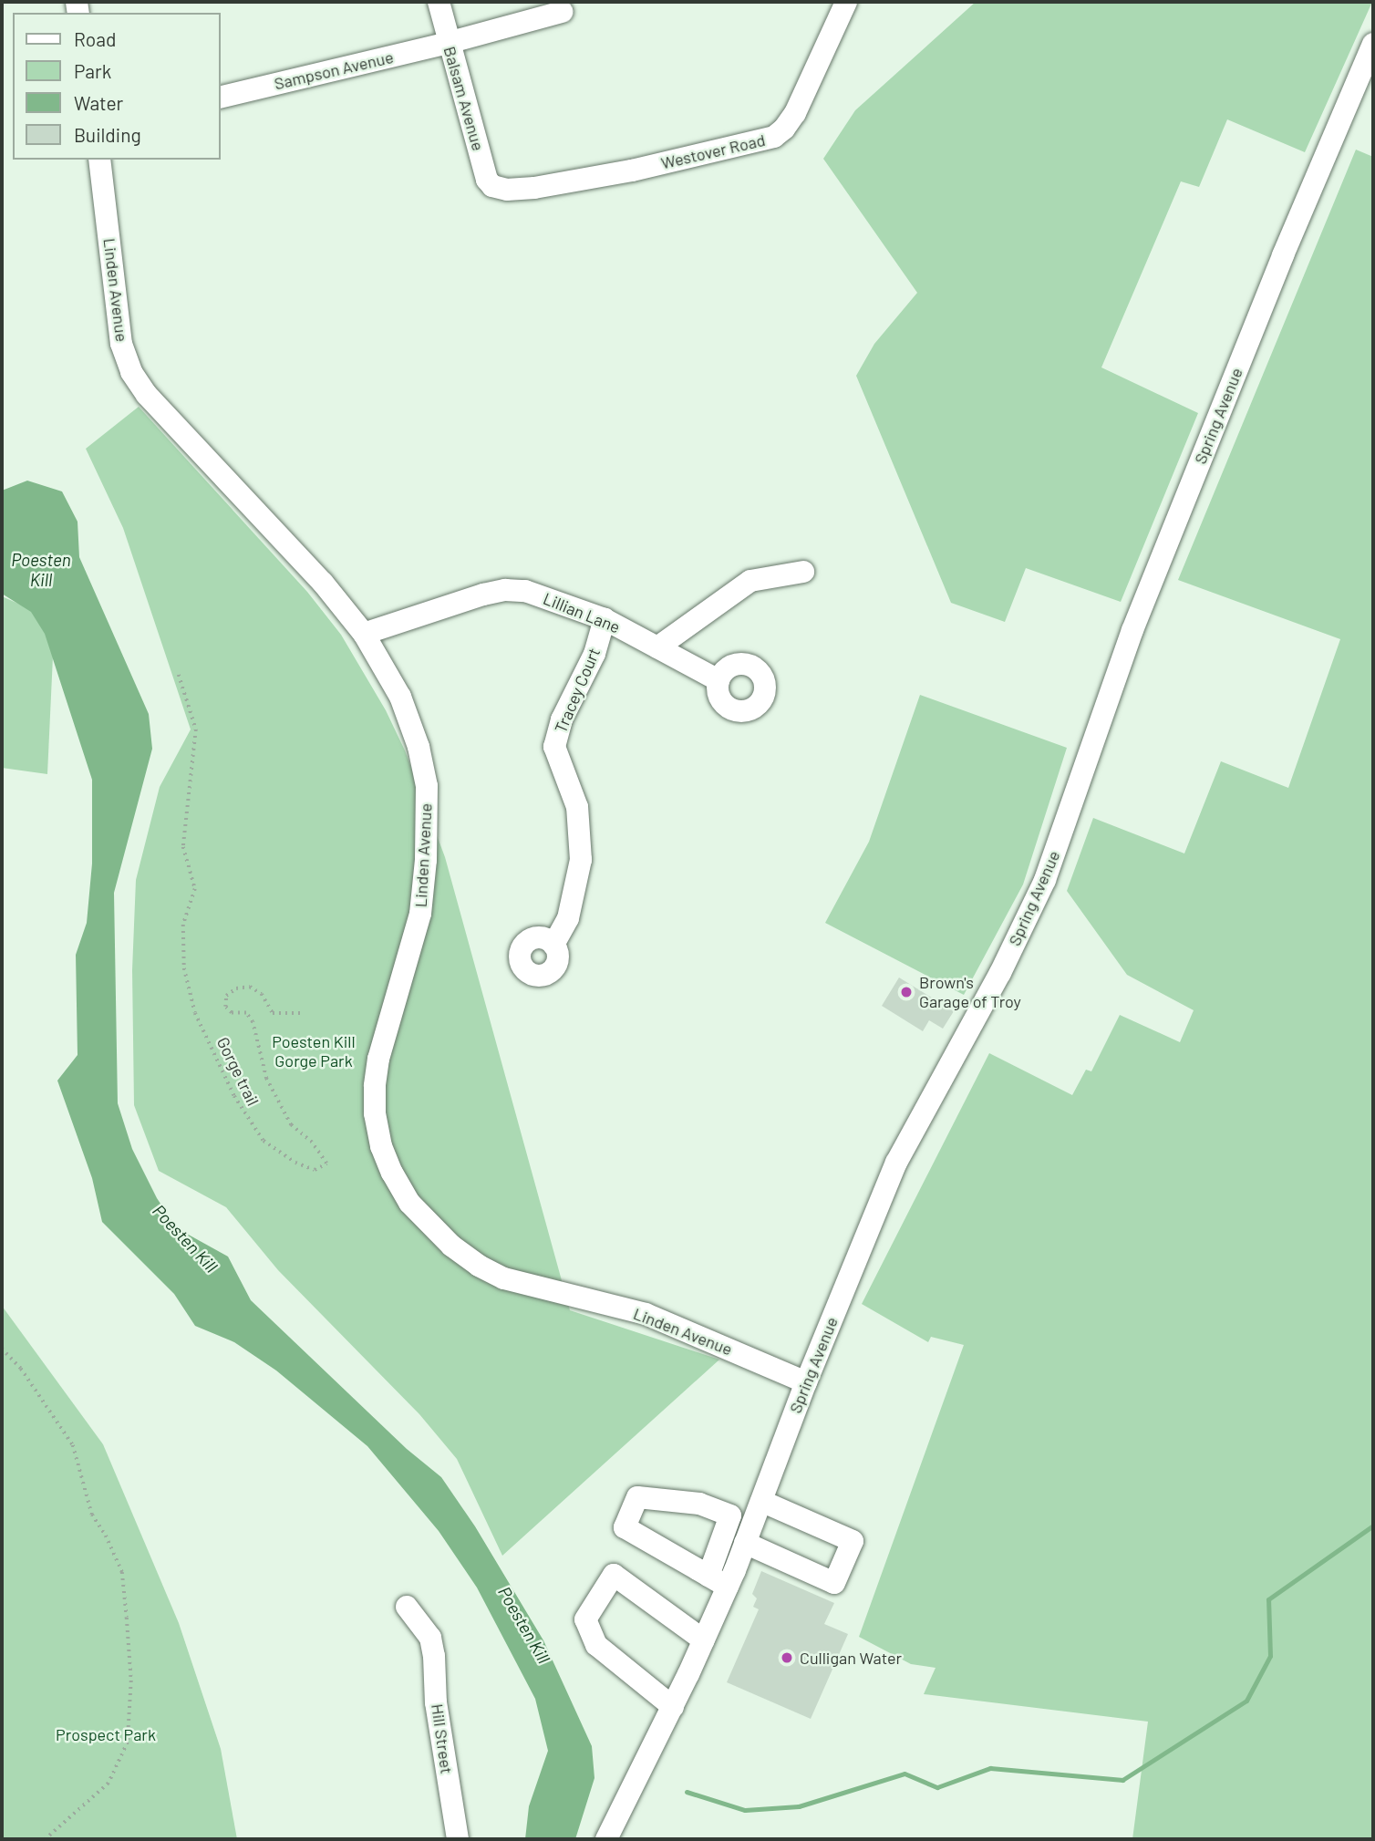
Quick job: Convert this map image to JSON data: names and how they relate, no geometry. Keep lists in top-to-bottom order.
{
  "streets": {
    "street": [
      "Sampson Avenue",
      "Balsam Avenue",
      "Westover Road",
      "Linden Avenue",
      "Spring Avenue",
      "Lillian Lane",
      "Tracey Court",
      "Hill Street"
    ],
    "path": ["Gorge trail"]
  },
  "crossings": [
    ["Sampson Avenue", "Balsam Avenue"],
    ["Balsam Avenue", "Westover Road"],
    ["Linden Avenue", "Spring Avenue"],
    ["Linden Avenue", "Lillian Lane"],
    ["Lillian Lane", "Tracey Court"]
  ],
  "water": ["Poesten Kill"],
  "parks": ["Poesten Kill Gorge Park", "Prospect Park"],
  "places": ["Brown's Garage of Troy", "Culligan Water"],
  "legend": [
    "Road",
    "Park",
    "Water",
    "Building"
  ]
}
